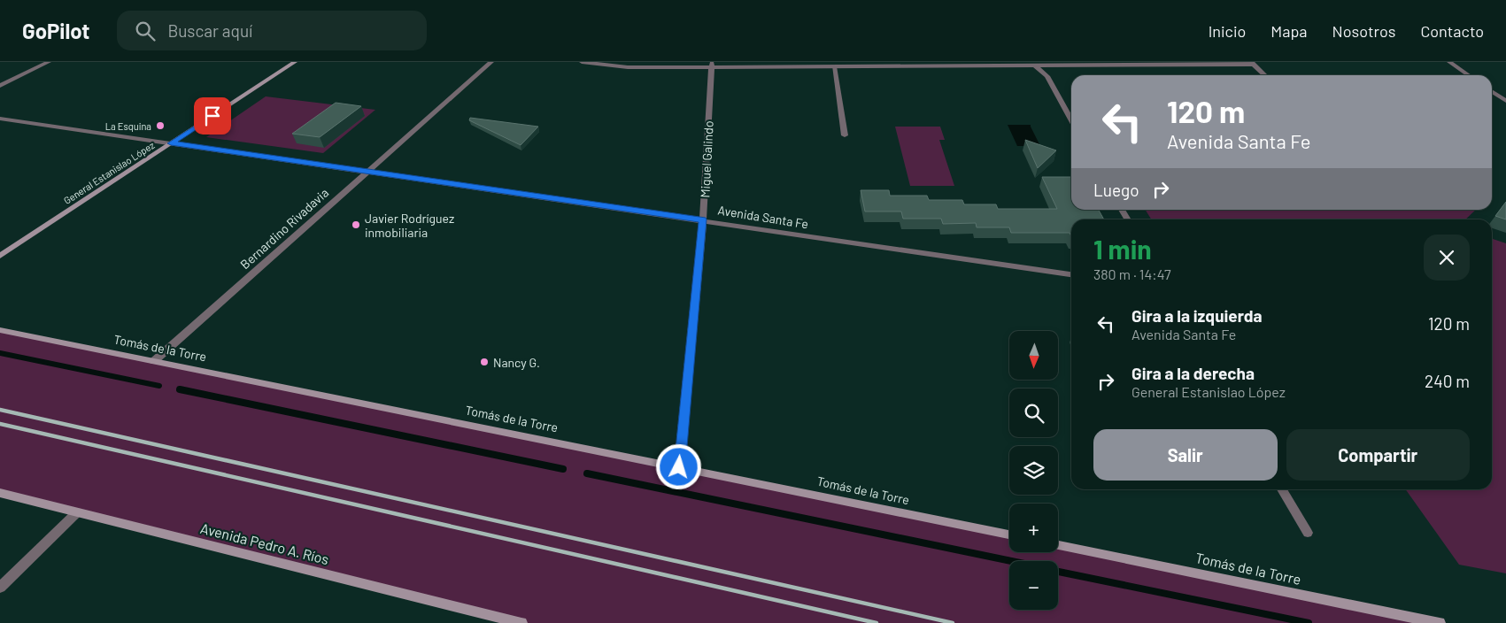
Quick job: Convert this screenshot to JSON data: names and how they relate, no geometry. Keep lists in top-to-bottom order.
{
  "streets": {
    "street": [
      "Miguel Galindo",
      "General Estanislao López",
      "Avenida Santa Fe",
      "Bernardino Rivadavia",
      "Tomás de la Torre",
      "Avenida Pedro A. Ríos"
    ]
  },
  "crossings": [
    ["Miguel Galindo", "Avenida Santa Fe"],
    ["Miguel Galindo", "Tomás de la Torre"],
    ["General Estanislao López", "Avenida Santa Fe"],
    ["Avenida Santa Fe", "Bernardino Rivadavia"],
    ["Bernardino Rivadavia", "Tomás de la Torre"]
  ],
  "places": ["La Esquina", "Javier Rodríguez inmobiliaria", "Nancy G."],
  "north": "bottom",
  "page": {
    "header": "GoPilot",
    "search": "Buscar aquí",
    "nav": [
      "Inicio",
      "Mapa",
      "Nosotros",
      "Contacto"
    ],
    "turn": ["120 m", "Avenida Santa Fe"],
    "then": "Luego",
    "heading": ["1 min", "380 m · 14:47"],
    "list": [
      {
        "name": "Gira a la izquierda",
        "note": "Avenida Santa Fe",
        "value": "120 m"
      },
      {
        "name": "Gira a la derecha",
        "note": "General Estanislao López",
        "value": "240 m"
      }
    ],
    "map_buttons": ["+", "−"],
    "buttons": ["Salir", "Compartir"]
  }
}
